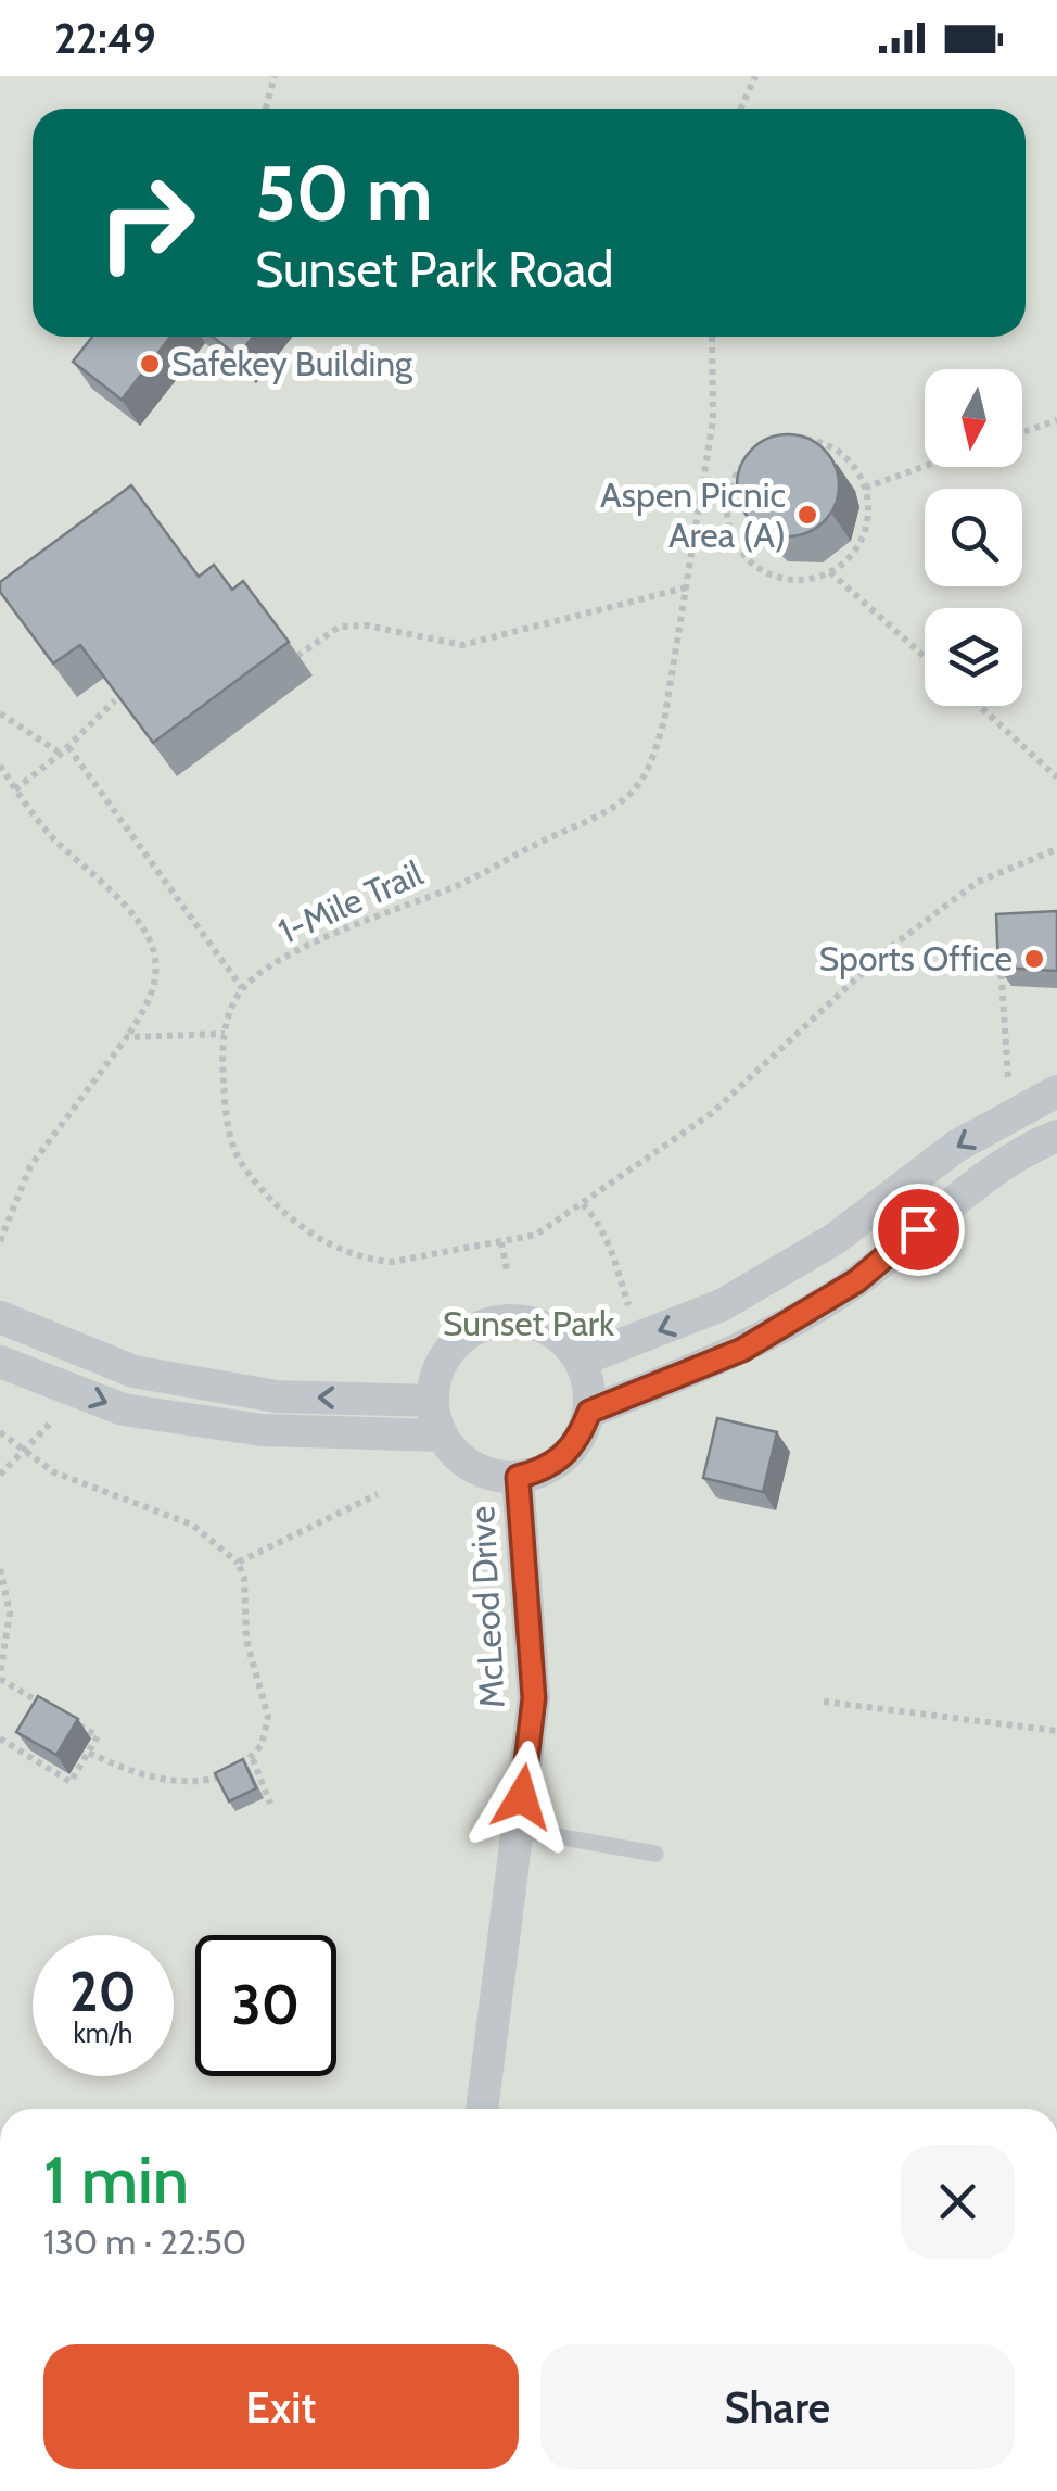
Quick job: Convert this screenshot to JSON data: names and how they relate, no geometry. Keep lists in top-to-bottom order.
{
  "streets": {
    "street": ["McLeod Drive"],
    "path": ["1-Mile Trail"]
  },
  "parks": ["Sunset Park"],
  "places": ["Safekey Building", "Aspen Picnic Area (A)", "Sports Office"],
  "north": "bottom",
  "page": {
    "status": "22:49",
    "turn": ["50 m", "Sunset Park Road"],
    "speed": "20 km/h",
    "limit": "30",
    "heading": ["1 min", "130 m · 22:50"],
    "buttons": ["Exit", "Share"]
  }
}
